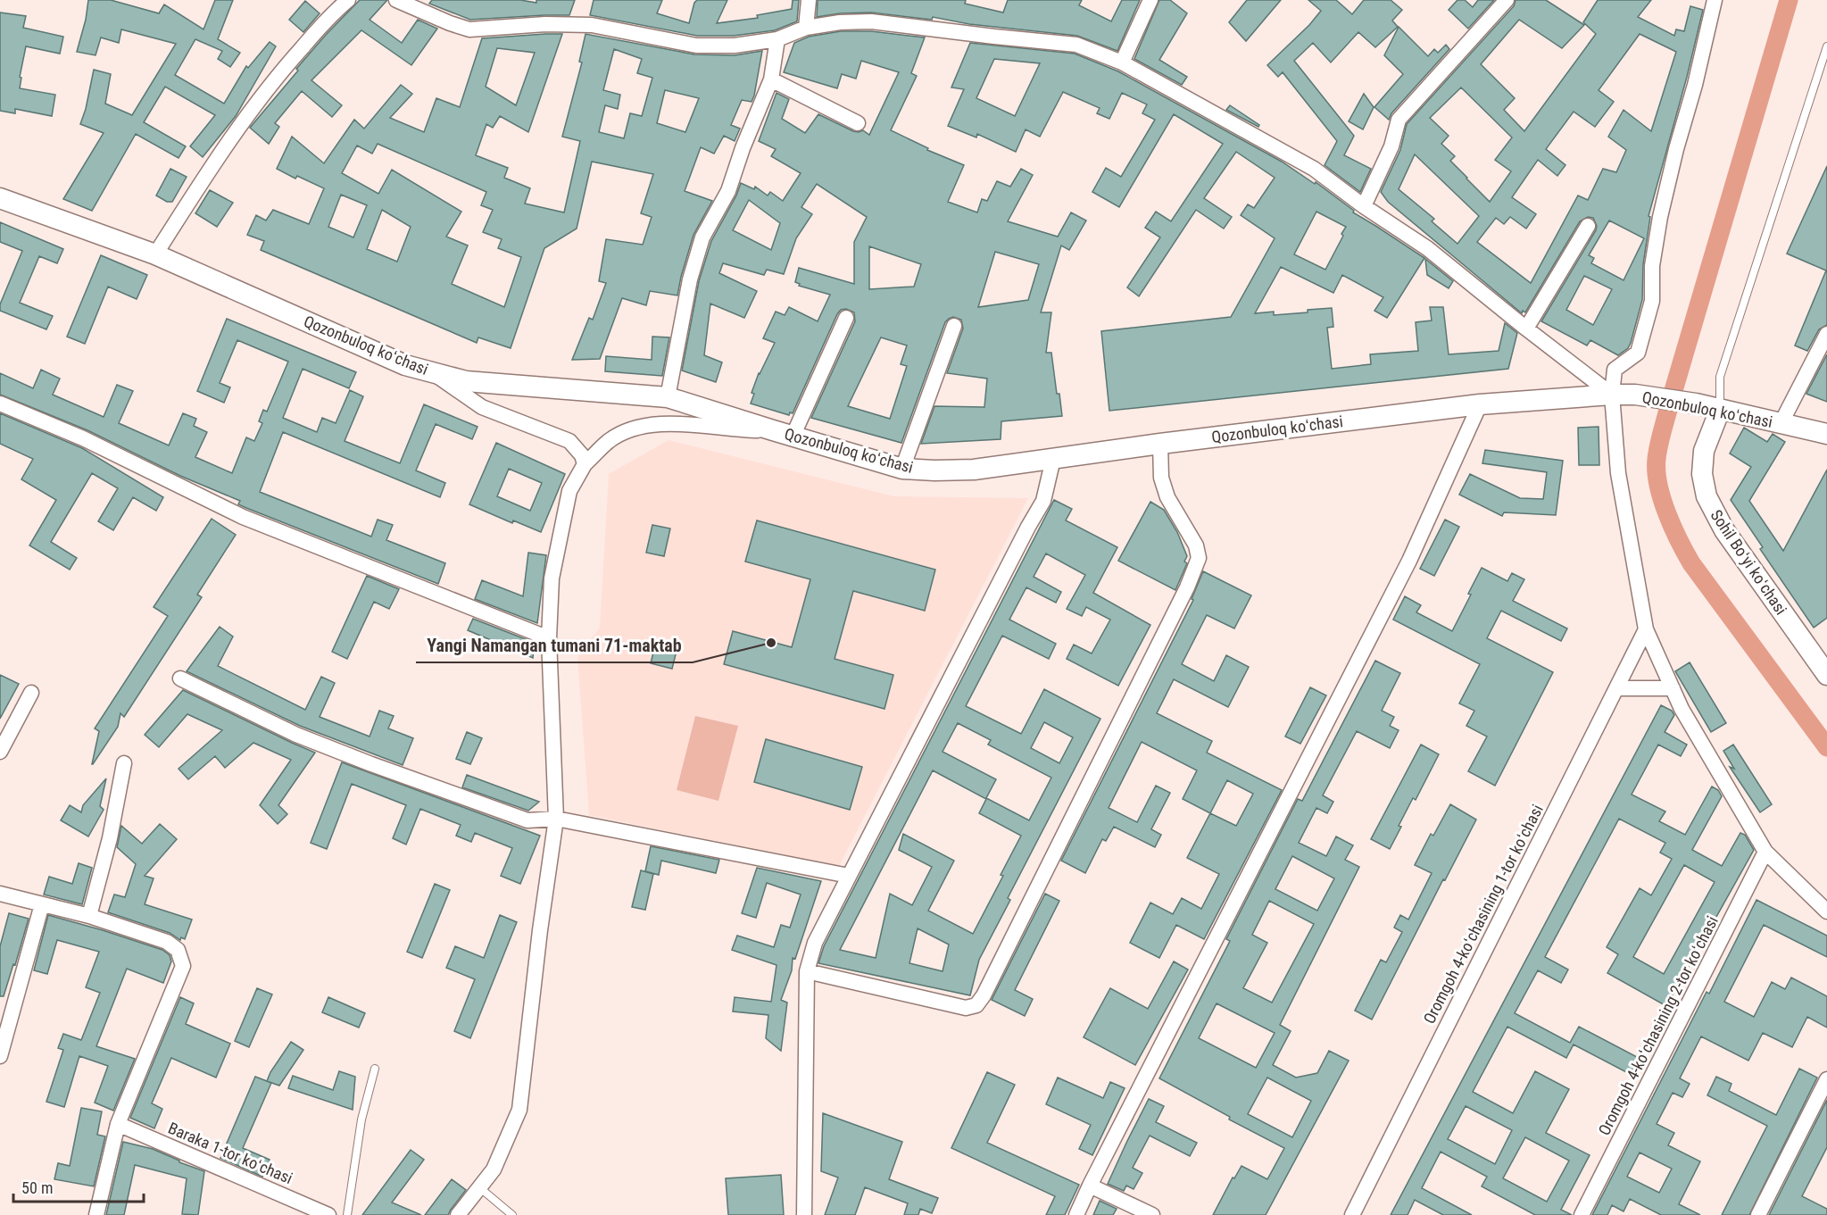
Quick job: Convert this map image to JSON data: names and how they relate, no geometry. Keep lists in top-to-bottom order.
{
  "streets": {
    "main road": ["Qozonbuloq koʻchasi", "Sohil Boʻyi koʻchasi"],
    "street": ["Oromgoh 4-koʻchasining 1-tor koʻchasi", "Oromgoh 4-koʻchasining 2-tor koʻchasi", "Baraka 1-tor koʻchasi"]
  },
  "crossings": [
    ["Qozonbuloq koʻchasi", "Sohil Boʻyi koʻchasi"]
  ],
  "places": ["Yangi Namangan tumani 71-maktab"],
  "scale_bar": "50 m"
}
